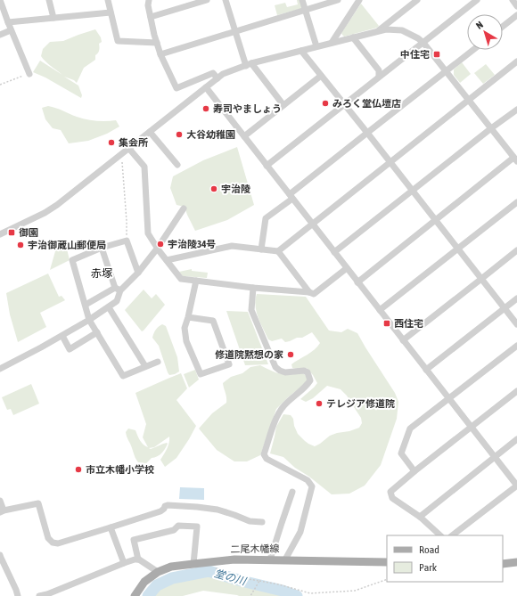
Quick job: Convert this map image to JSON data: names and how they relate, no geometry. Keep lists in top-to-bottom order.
{
  "streets": {
    "main road": ["二尾木幡線"]
  },
  "districts": ["赤塚"],
  "water": ["堂の川"],
  "places": {
    "transit": ["中住宅", "御園", "西住宅"],
    "other": [
      "みろく堂仏壇店",
      "寿司やましょう",
      "大谷幼稚園",
      "集会所",
      "宇治陵",
      "宇治陵34号",
      "宇治御蔵山郵便局",
      "修道院黙想の家",
      "テレジア修道院",
      "市立木幡小学校"
    ]
  },
  "legend": ["Road", "Park"],
  "north": "top left"
}
